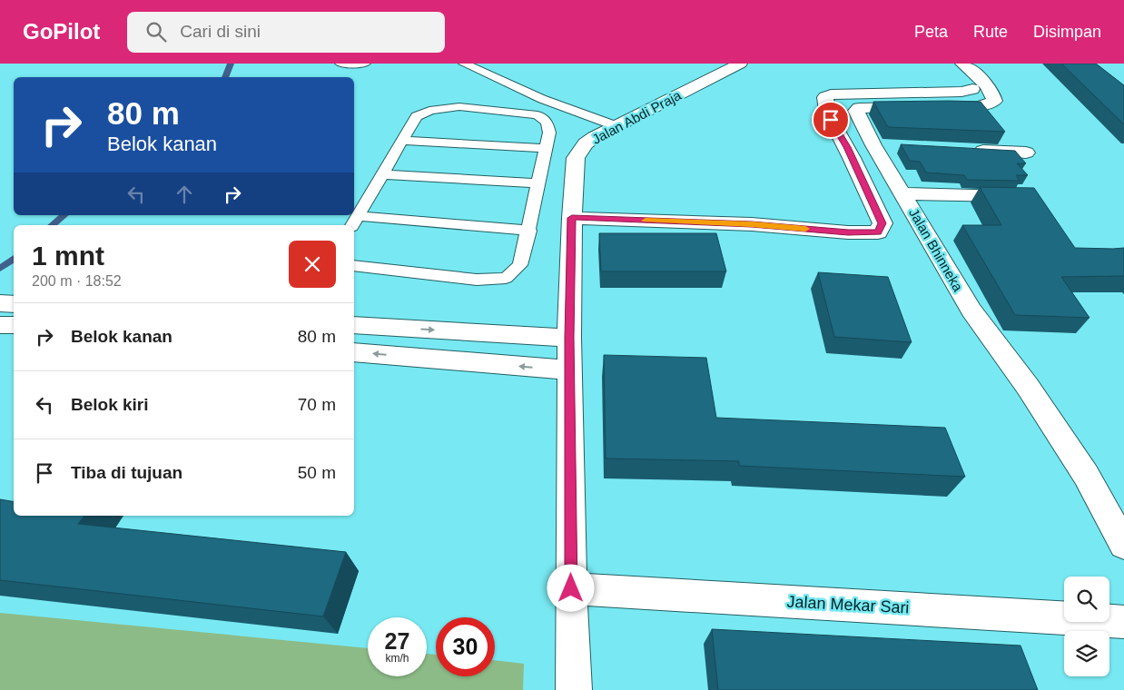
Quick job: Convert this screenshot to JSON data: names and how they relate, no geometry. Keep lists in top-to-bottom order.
{
  "streets": {
    "street": ["Jalan Abdi Praja", "Jalan Bhinneka", "Jalan Mekar Sari"]
  },
  "crossings": [
    ["Jalan Abdi Praja", "Jalan Mekar Sari"]
  ],
  "page": {
    "header": "GoPilot",
    "search": "Cari di sini",
    "nav": ["Peta", "Rute", "Disimpan"],
    "turn": ["80 m", "Belok kanan"],
    "heading": ["1 mnt", "200 m · 18:52"],
    "list": [
      {
        "name": "Belok kanan",
        "value": "80 m"
      },
      {
        "name": "Belok kiri",
        "value": "70 m"
      },
      {
        "name": "Tiba di tujuan",
        "value": "50 m"
      }
    ],
    "speed": "27 km/h",
    "limit": "30"
  }
}
